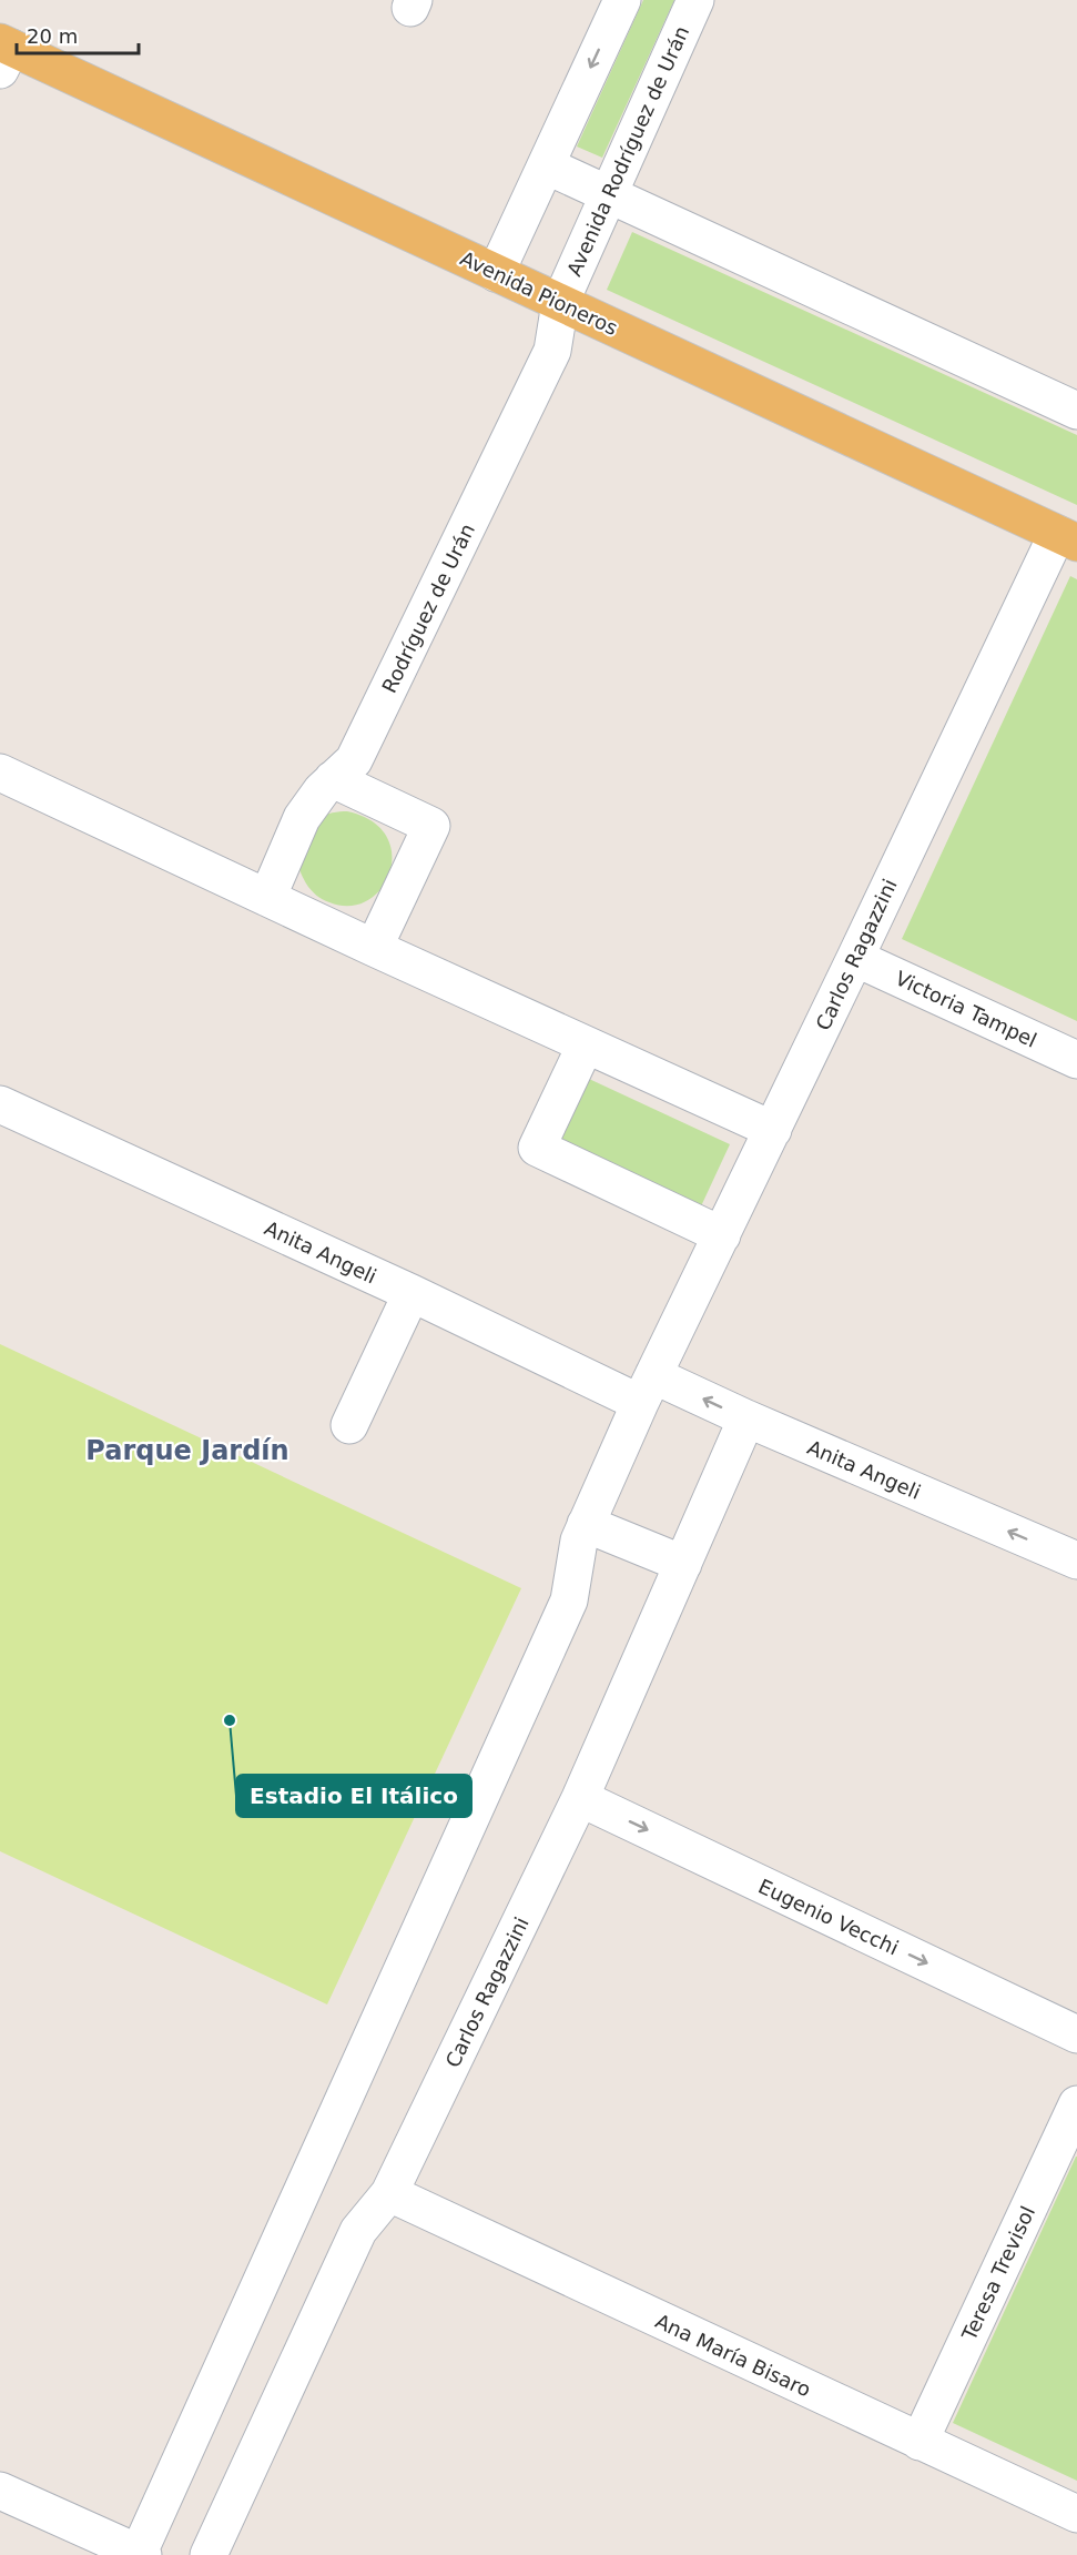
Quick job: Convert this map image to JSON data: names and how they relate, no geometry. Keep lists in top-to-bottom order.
{
  "streets": {
    "main road": ["Avenida Pioneros"],
    "street": [
      "Avenida Rodríguez de Urán",
      "Rodríguez de Urán",
      "Carlos Ragazzini",
      "Victoria Tampel",
      "Anita Angeli",
      "Eugenio Vecchi",
      "Teresa Trevisol",
      "Ana María Bisaro"
    ]
  },
  "crossings": [
    ["Avenida Rodríguez de Urán", "Avenida Pioneros"],
    ["Avenida Rodríguez de Urán", "Rodríguez de Urán"],
    ["Avenida Pioneros", "Rodríguez de Urán"],
    ["Avenida Pioneros", "Carlos Ragazzini"],
    ["Carlos Ragazzini", "Victoria Tampel"],
    ["Carlos Ragazzini", "Anita Angeli"],
    ["Carlos Ragazzini", "Eugenio Vecchi"],
    ["Carlos Ragazzini", "Ana María Bisaro"],
    ["Teresa Trevisol", "Ana María Bisaro"]
  ],
  "one_way": ["Anita Angeli", "Eugenio Vecchi"],
  "districts": ["Parque Jardín"],
  "places": ["Estadio El Itálico"],
  "scale_bar": "20 m"
}
